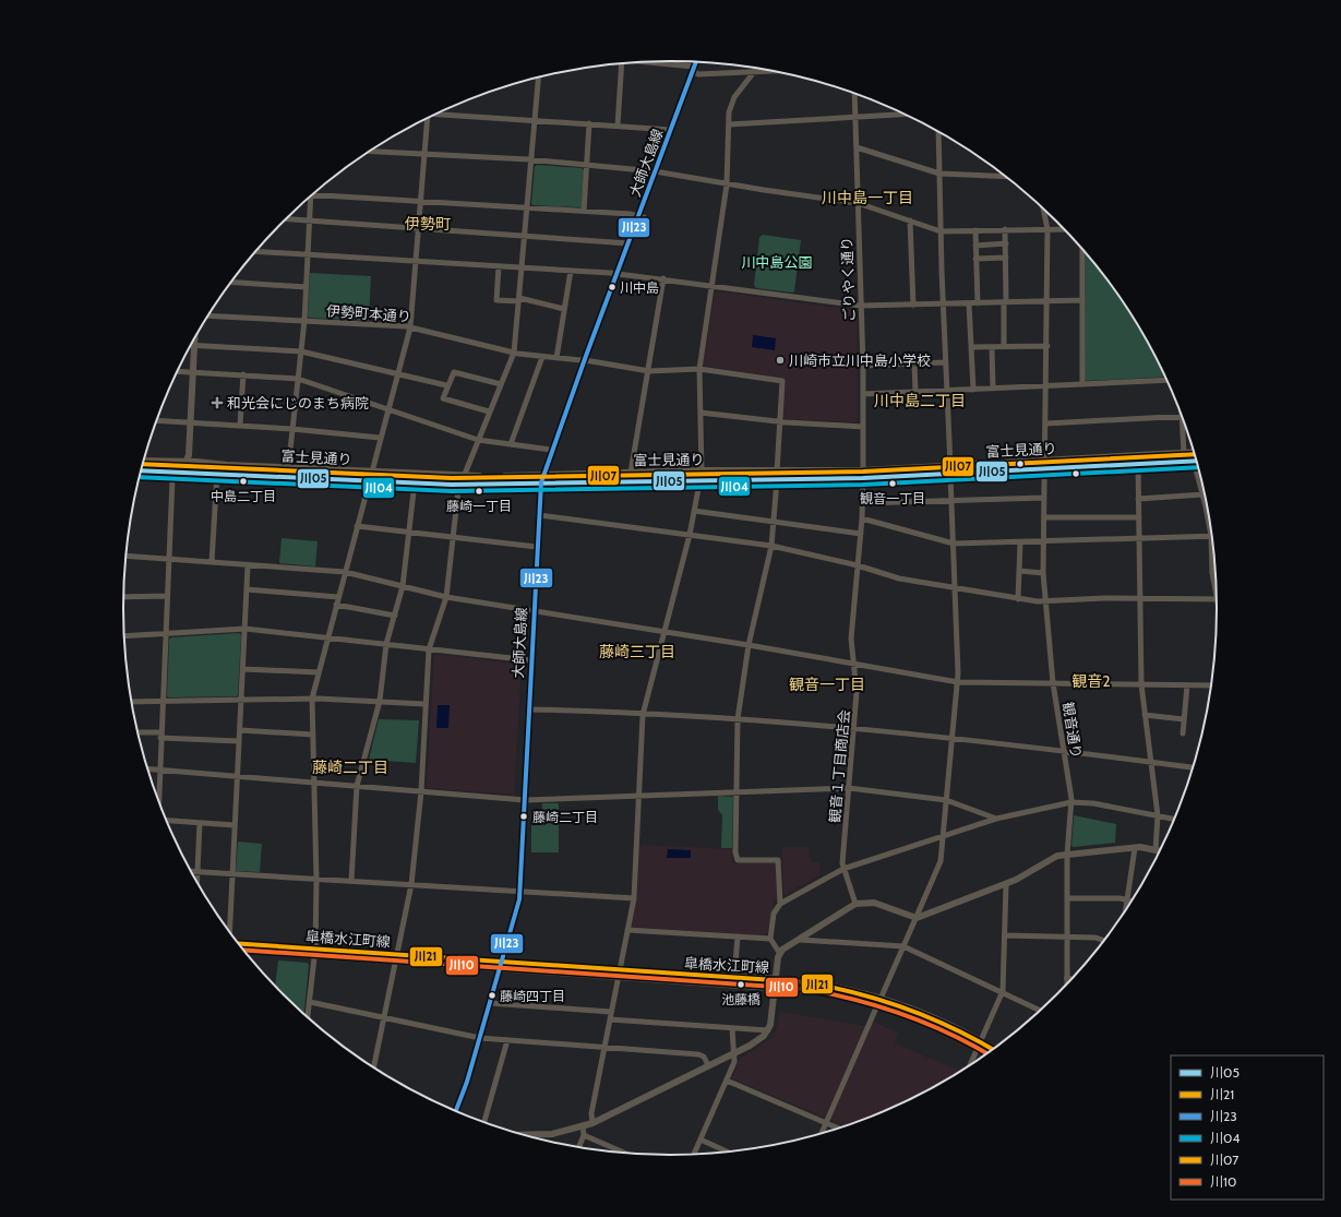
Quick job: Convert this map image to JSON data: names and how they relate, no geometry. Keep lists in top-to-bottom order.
{
  "streets": {
    "highway": ["富士見通り"],
    "street": [
      "大師大島線",
      "ごりやく通り",
      "伊勢町本通り",
      "観音通り",
      "観音１丁目商店会",
      "皐橋水江町線"
    ]
  },
  "crossings": [
    ["大師大島線", "伊勢町本通り"],
    ["大師大島線", "富士見通り"],
    ["大師大島線", "皐橋水江町線"],
    ["ごりやく通り", "富士見通り"],
    ["ごりやく通り", "観音１丁目商店会"],
    ["富士見通り", "観音通り"],
    ["富士見通り", "観音１丁目商店会"]
  ],
  "districts": [
    "川中島一丁目",
    "伊勢町",
    "川中島二丁目",
    "藤崎三丁目",
    "観音2",
    "観音一丁目",
    "藤崎二丁目"
  ],
  "parks": ["川中島公園"],
  "places": {
    "other": [
      "川中島",
      "川崎市立川中島小学校",
      "中島二丁目",
      "観音一丁目",
      "藤崎一丁目",
      "藤崎二丁目",
      "池藤橋",
      "藤崎四丁目"
    ],
    "health": ["和光会にじのまち病院"]
  },
  "lines": [
    "transit line 川23",
    "transit line 川07",
    "transit line 川05",
    "transit line 川04",
    "transit line 川21",
    "transit line 川10"
  ],
  "legend": [
    "川05",
    "川21",
    "川23",
    "川04",
    "川07",
    "川10"
  ]
}
